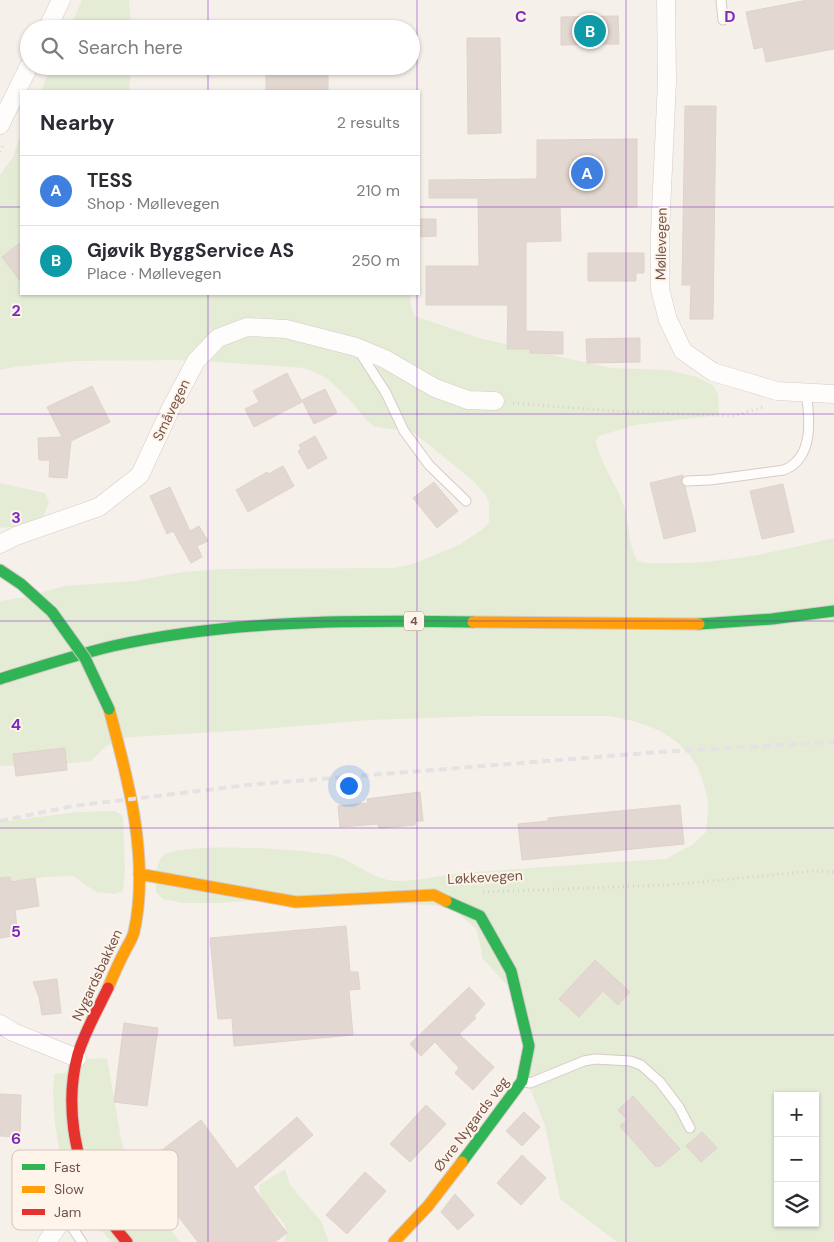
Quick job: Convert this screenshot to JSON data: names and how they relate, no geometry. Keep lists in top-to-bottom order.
{
  "streets": {
    "main road": [
      "4",
      "Løkkevegen",
      "Nygardsbakken",
      "Øvre Nygards veg"
    ],
    "street": ["Møllevegen", "Småvegen"]
  },
  "crossings": [
    ["Løkkevegen", "Nygardsbakken"],
    ["Løkkevegen", "Øvre Nygards veg"]
  ],
  "legend": ["Fast", "Slow", "Jam"],
  "page": {
    "pins": ["B", "A"],
    "search": "Search here",
    "heading": ["Nearby", "2 results"],
    "list": [
      {
        "mark": "A",
        "name": "TESS",
        "note": "Shop · Møllevegen",
        "value": "210 m"
      },
      {
        "mark": "B",
        "name": "Gjøvik ByggService AS",
        "note": "Place · Møllevegen",
        "value": "250 m"
      }
    ],
    "map_buttons": ["+", "−"]
  },
  "grid": {
    "columns": ["C", "D"],
    "rows": [
      "2",
      "3",
      "4",
      "5",
      "6"
    ]
  }
}
